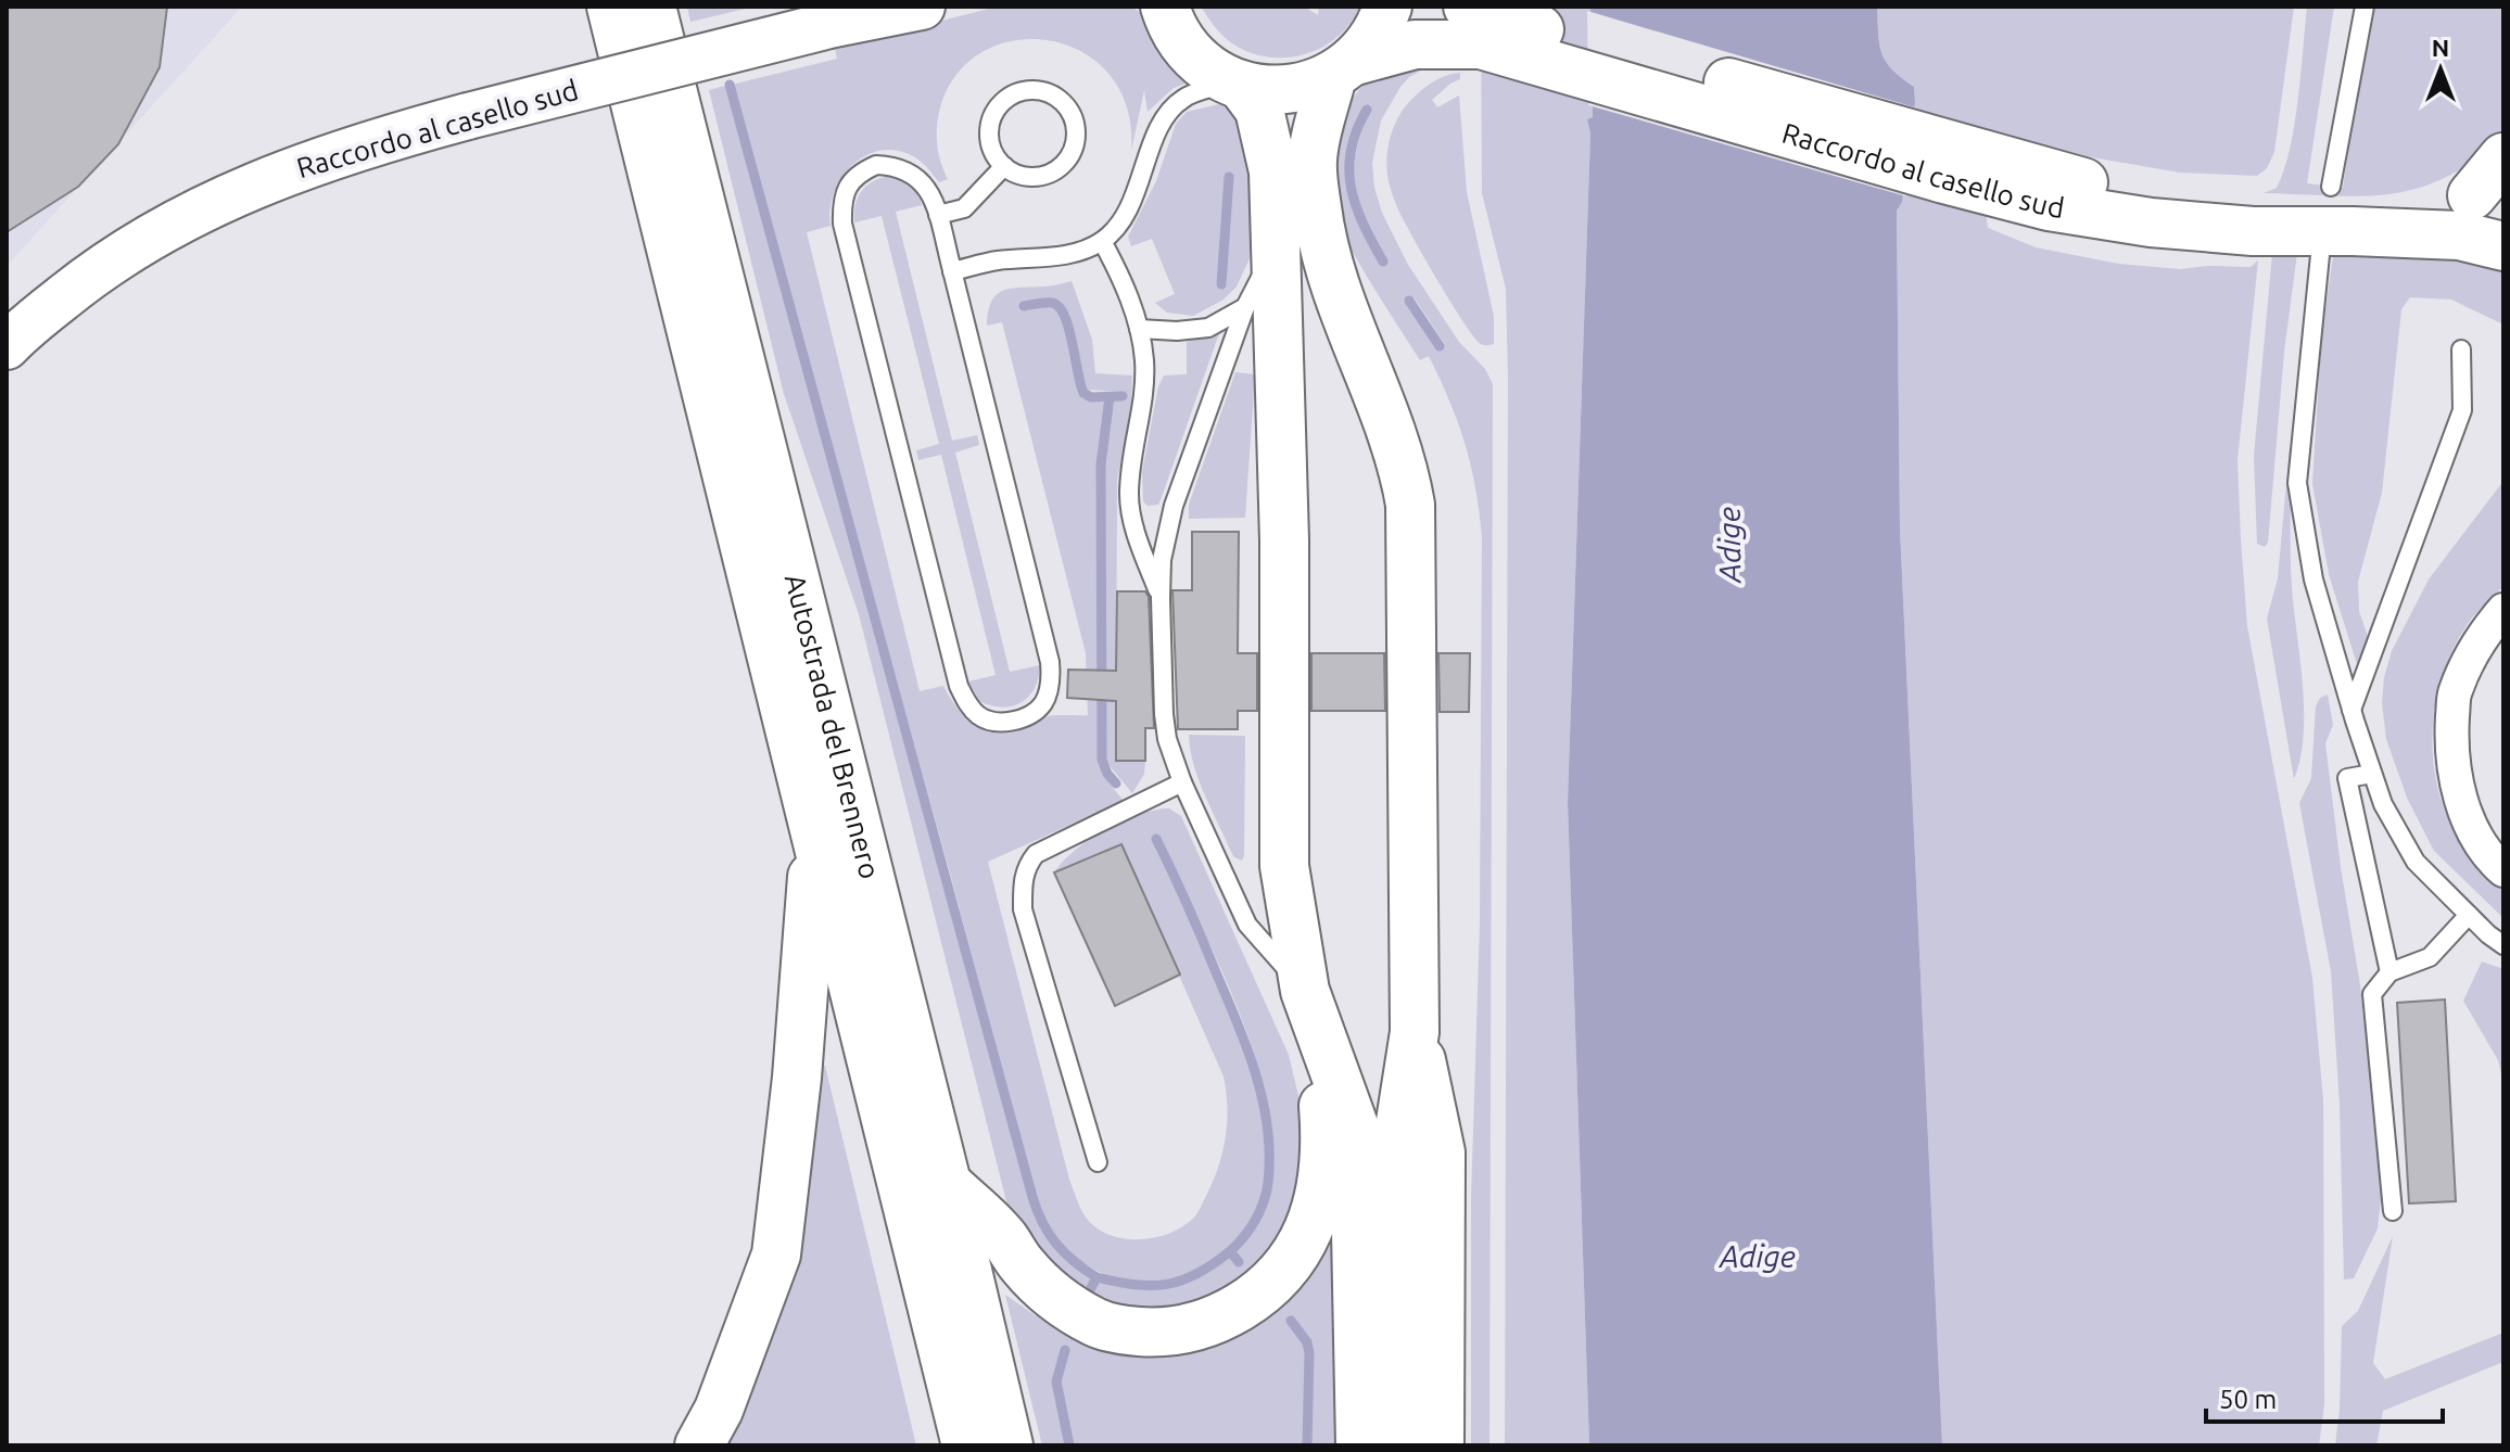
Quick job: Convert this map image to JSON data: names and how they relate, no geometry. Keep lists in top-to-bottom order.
{
  "streets": {
    "main road": ["Raccordo al casello sud", "Autostrada del Brennero"]
  },
  "water": ["Adige"],
  "scale_bar": "50 m",
  "north": "top"
}
